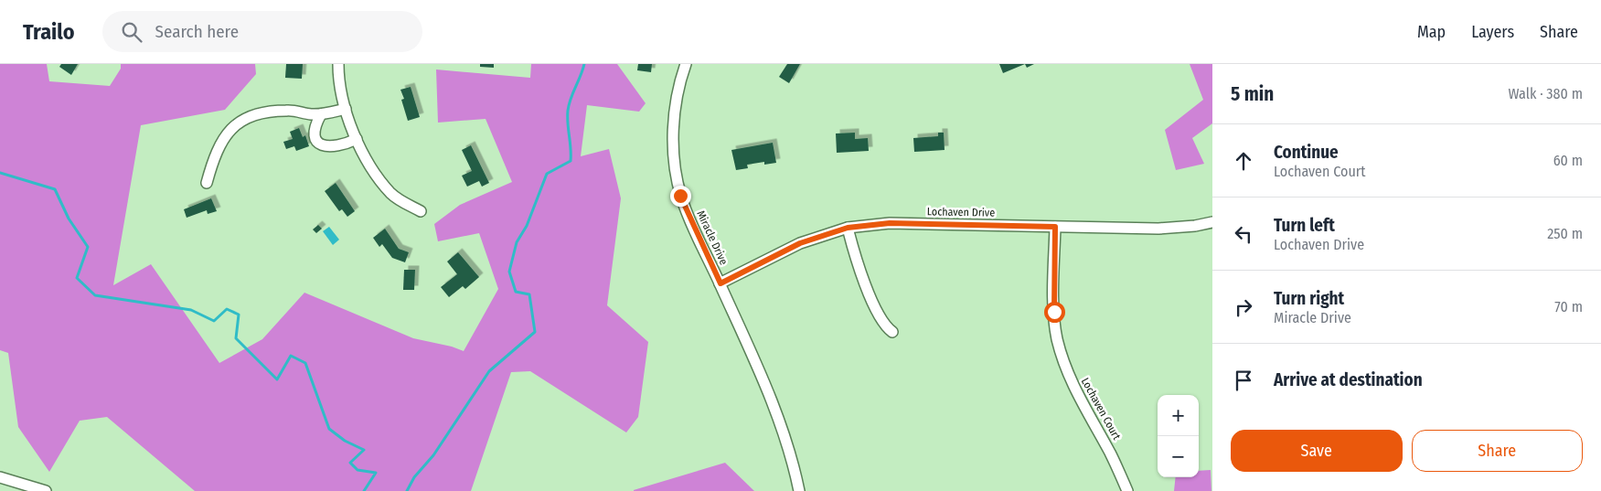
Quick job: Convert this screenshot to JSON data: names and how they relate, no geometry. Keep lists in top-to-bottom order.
{
  "streets": {
    "street": ["Lochaven Drive", "Miracle Drive", "Lochaven Court"]
  },
  "crossings": [
    ["Lochaven Drive", "Miracle Drive"],
    ["Lochaven Drive", "Lochaven Court"]
  ],
  "page": {
    "header": "Trailo",
    "search": "Search here",
    "nav": ["Map", "Layers", "Share"],
    "heading": ["5 min", "Walk · 380 m"],
    "list": [
      ["Continue", "Lochaven Court", "60 m"],
      ["Turn left", "Lochaven Drive", "250 m"],
      ["Turn right", "Miracle Drive", "70 m"],
      "Arrive at destination"
    ],
    "map_buttons": ["+", "−"],
    "buttons": ["Save", "Share"]
  }
}
